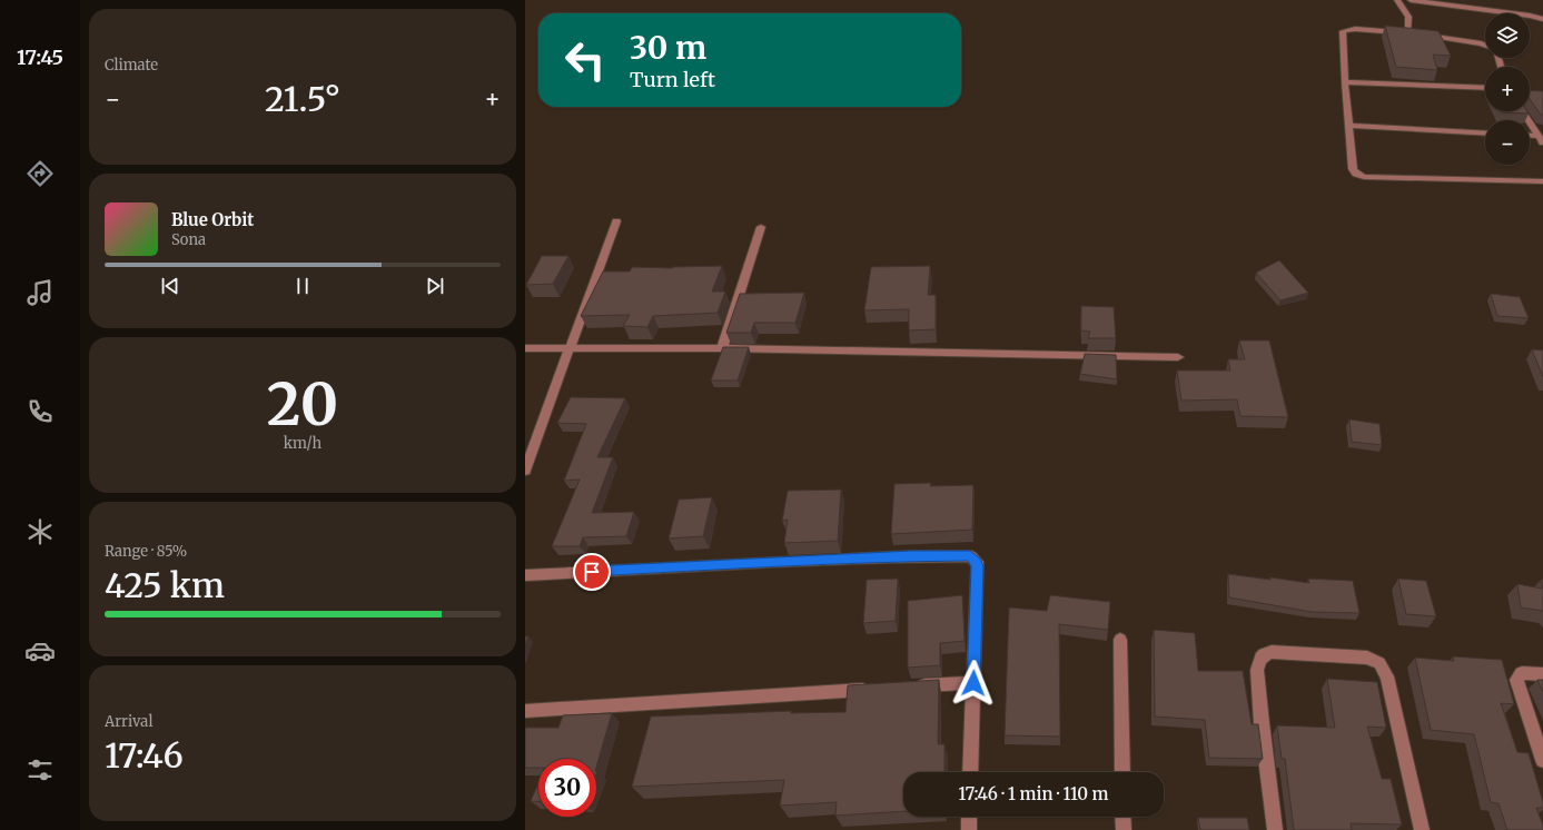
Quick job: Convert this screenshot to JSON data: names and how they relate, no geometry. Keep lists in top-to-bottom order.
{
  "page": {
    "tabs": "17:45",
    "tile": [
      "Climate",
      ["20", "km/h"],
      ["Range · 85%", "425 km"],
      ["Arrival", "17:46"]
    ],
    "map_buttons": ["+", "−"],
    "turn": ["30 m", "Turn left"],
    "heat": ["−", "21.5°", "+"],
    "song": ["Blue Orbit", "Sona"],
    "limit": "30",
    "trip": "17:46 · 1 min · 110 m"
  }
}
